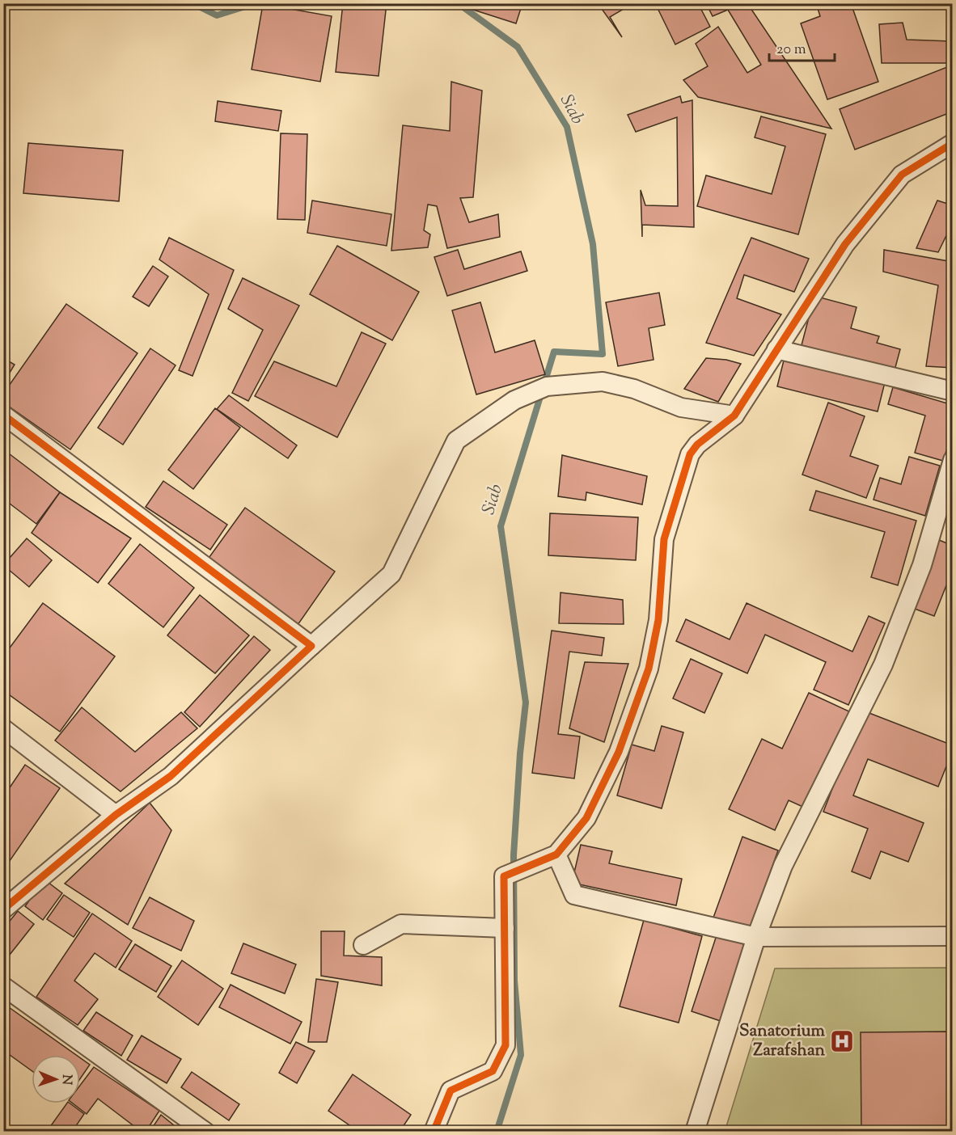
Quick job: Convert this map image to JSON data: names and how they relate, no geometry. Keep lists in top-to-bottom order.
{
  "water": ["Siab"],
  "places": {
    "hospital": ["Sanatorium Zarafshan"]
  },
  "scale_bar": "20 m",
  "north": "right"
}
